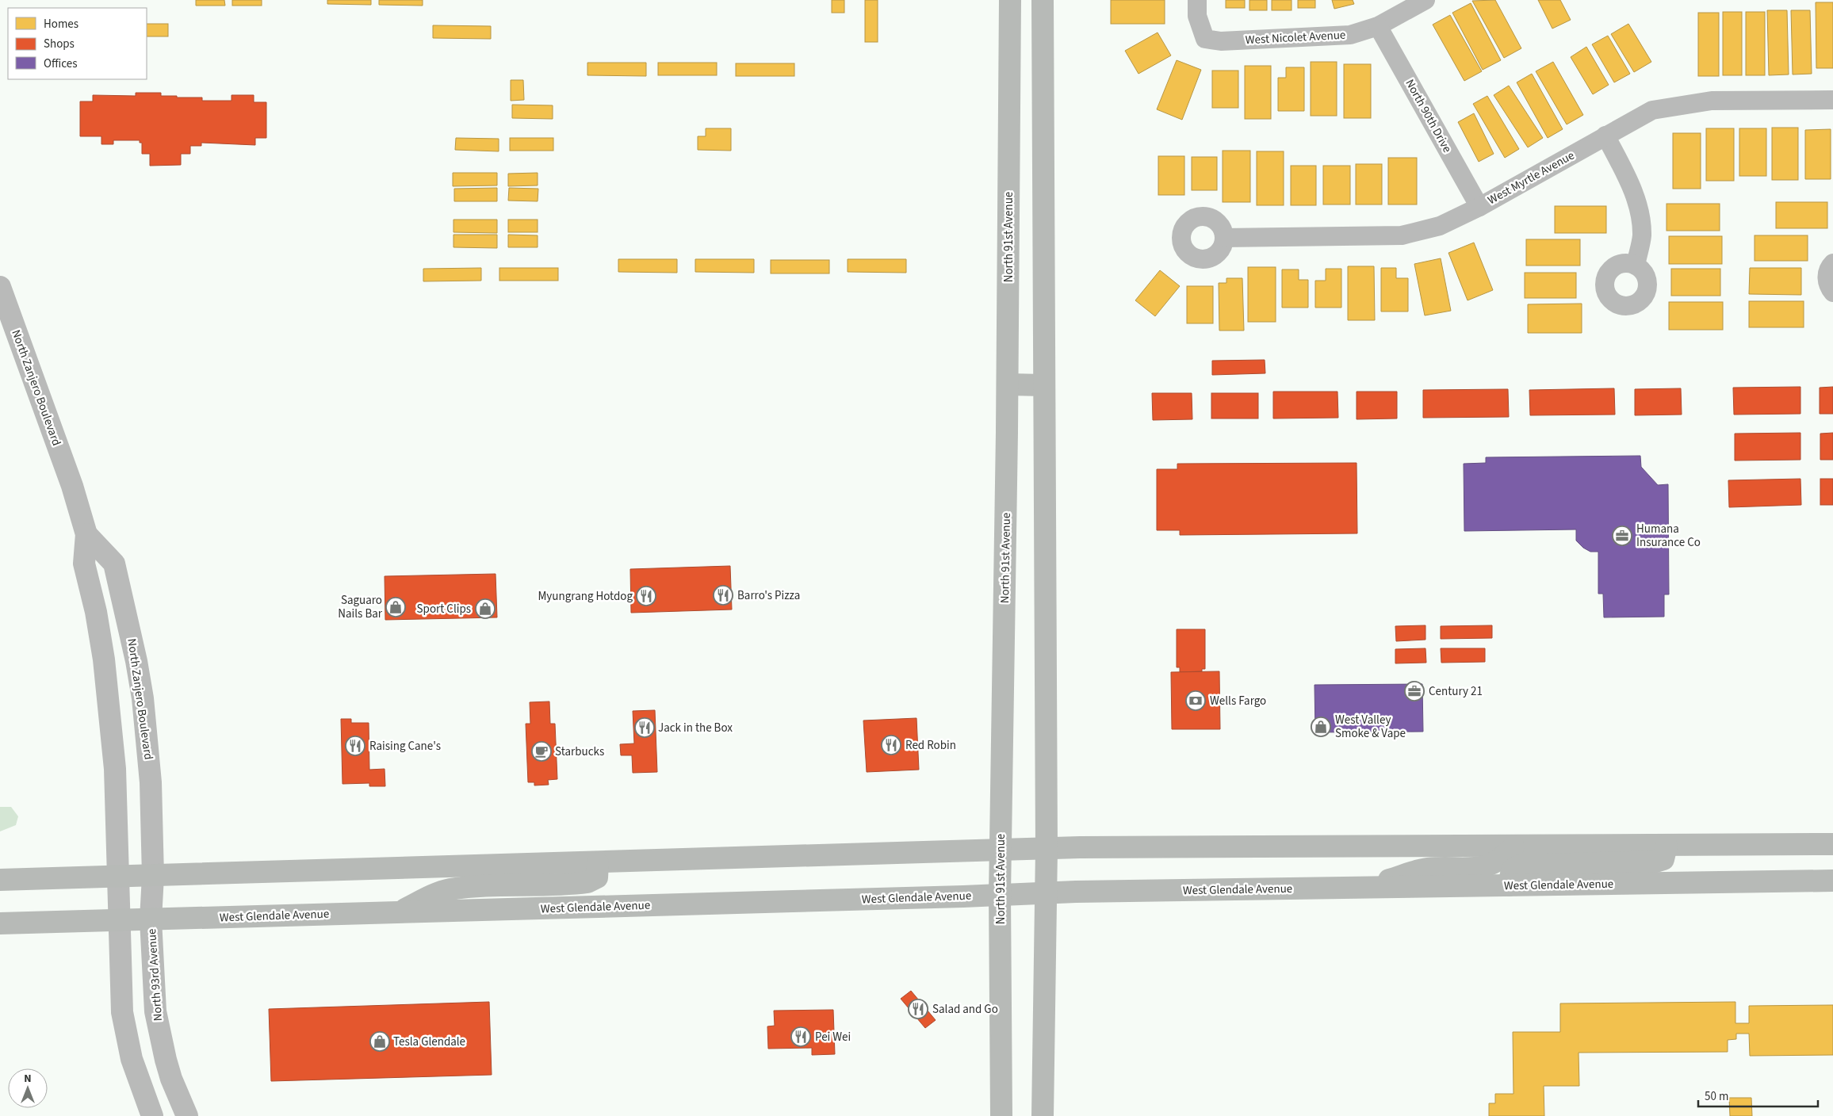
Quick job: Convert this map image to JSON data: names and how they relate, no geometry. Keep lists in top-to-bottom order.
{
  "streets": {
    "main road": ["North 91st Avenue", "West Glendale Avenue"],
    "street": [
      "West Nicolet Avenue",
      "North 90th Drive",
      "West Myrtle Avenue",
      "North Zanjero Boulevard",
      "North 93rd Avenue"
    ]
  },
  "crossings": [
    ["West Nicolet Avenue", "North 90th Drive"],
    ["North 90th Drive", "West Myrtle Avenue"],
    ["North 91st Avenue", "West Glendale Avenue"],
    ["North Zanjero Boulevard", "North 93rd Avenue"],
    ["West Glendale Avenue", "North 93rd Avenue"]
  ],
  "places": {
    "office": ["Humana Insurance Co", "Century 21"],
    "restaurant": [
      "Barro's Pizza",
      "Myungrang Hotdog",
      "Jack in the Box",
      "Red Robin",
      "Raising Cane's",
      "Salad and Go",
      "Pei Wei"
    ],
    "shop": [
      "Saguaro Nails Bar",
      "Sport Clips",
      "West Valley Smoke & Vape",
      "Tesla Glendale"
    ],
    "bank": ["Wells Fargo"],
    "cafe": ["Starbucks"]
  },
  "legend": ["Homes", "Shops", "Offices"],
  "scale_bar": "50 m",
  "north": "top"
}
